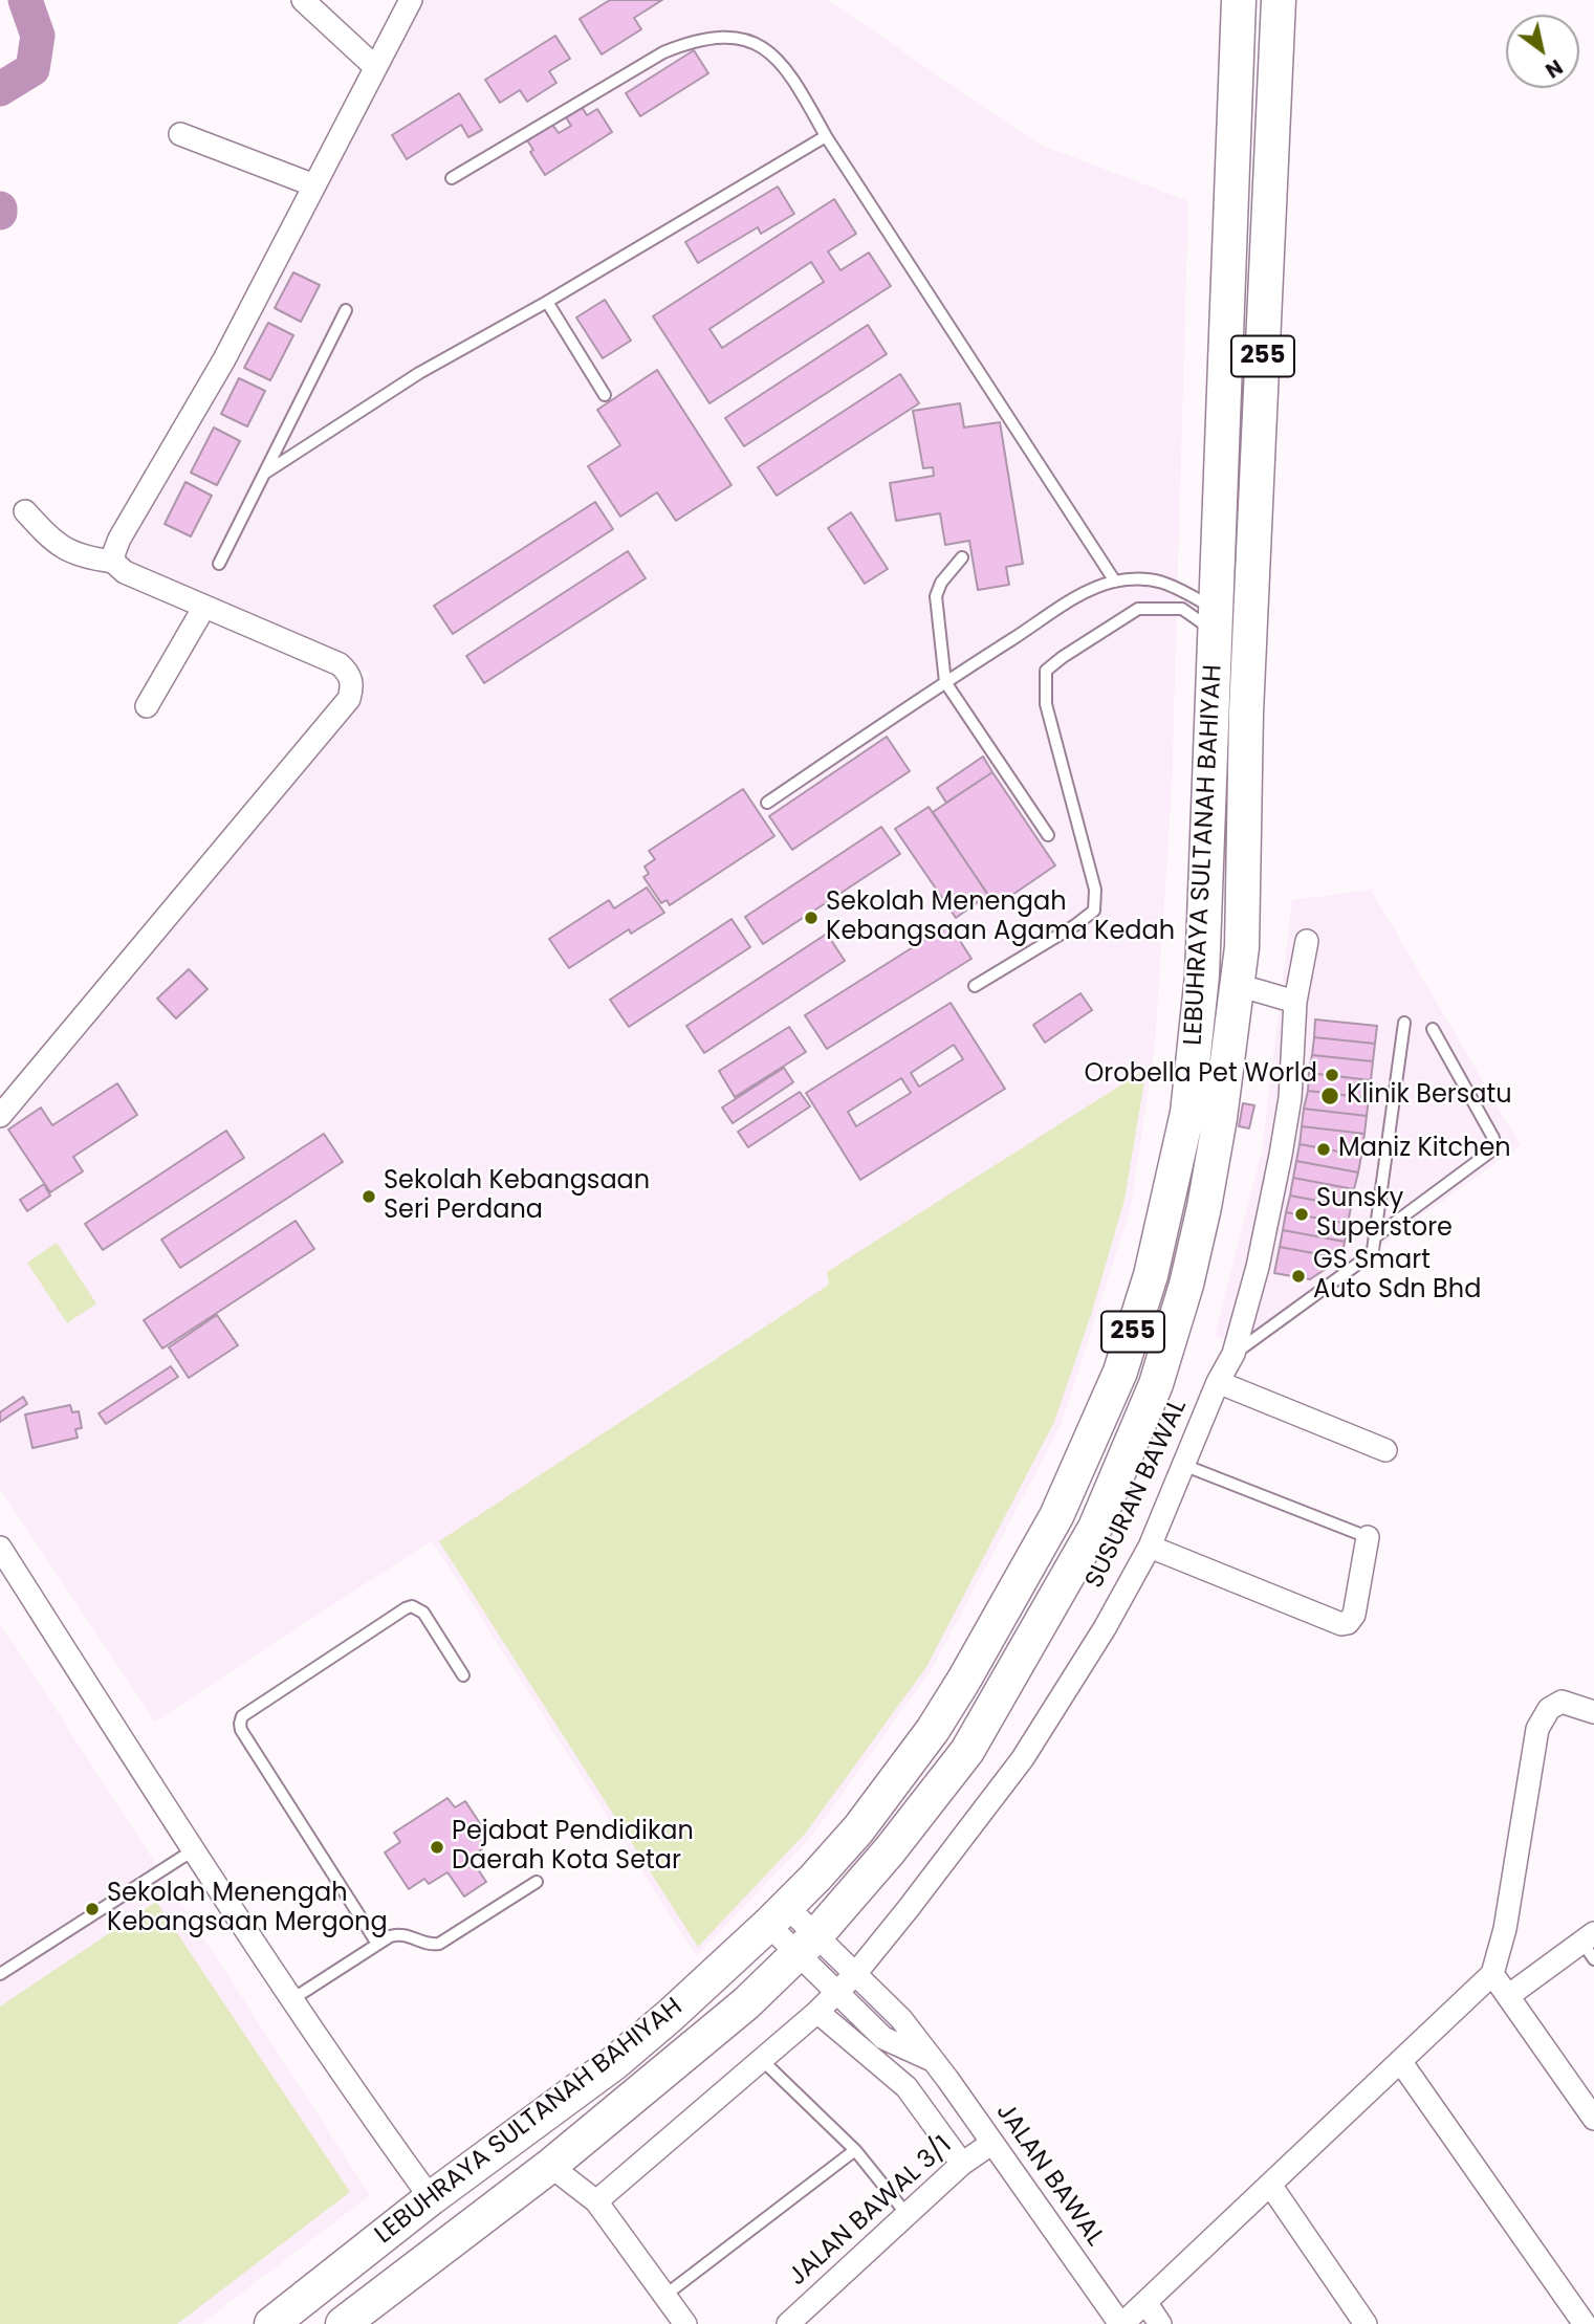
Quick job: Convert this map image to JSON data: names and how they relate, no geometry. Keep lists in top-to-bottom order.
{
  "streets": {
    "main road": ["255", "LEBUHRAYA SULTANAH BAHIYAH"],
    "street": ["SUSURAN BAWAL", "JALAN BAWAL", "JALAN BAWAL 3/1"]
  },
  "crossings": [
    ["LEBUHRAYA SULTANAH BAHIYAH", "JALAN BAWAL"],
    ["SUSURAN BAWAL", "JALAN BAWAL"],
    ["JALAN BAWAL", "JALAN BAWAL 3/1"]
  ],
  "places": [
    "Sekolah Menengah Kebangsaan Agama Kedah",
    "Orobella Pet World",
    "Klinik Bersatu",
    "Maniz Kitchen",
    "Sekolah Kebangsaan Seri Perdana",
    "Sunsky Superstore",
    "GS Smart Auto Sdn Bhd",
    "Pejabat Pendidikan Daerah Kota Setar",
    "Sekolah Menengah Kebangsaan Mergong"
  ],
  "north": "bottom right"
}
